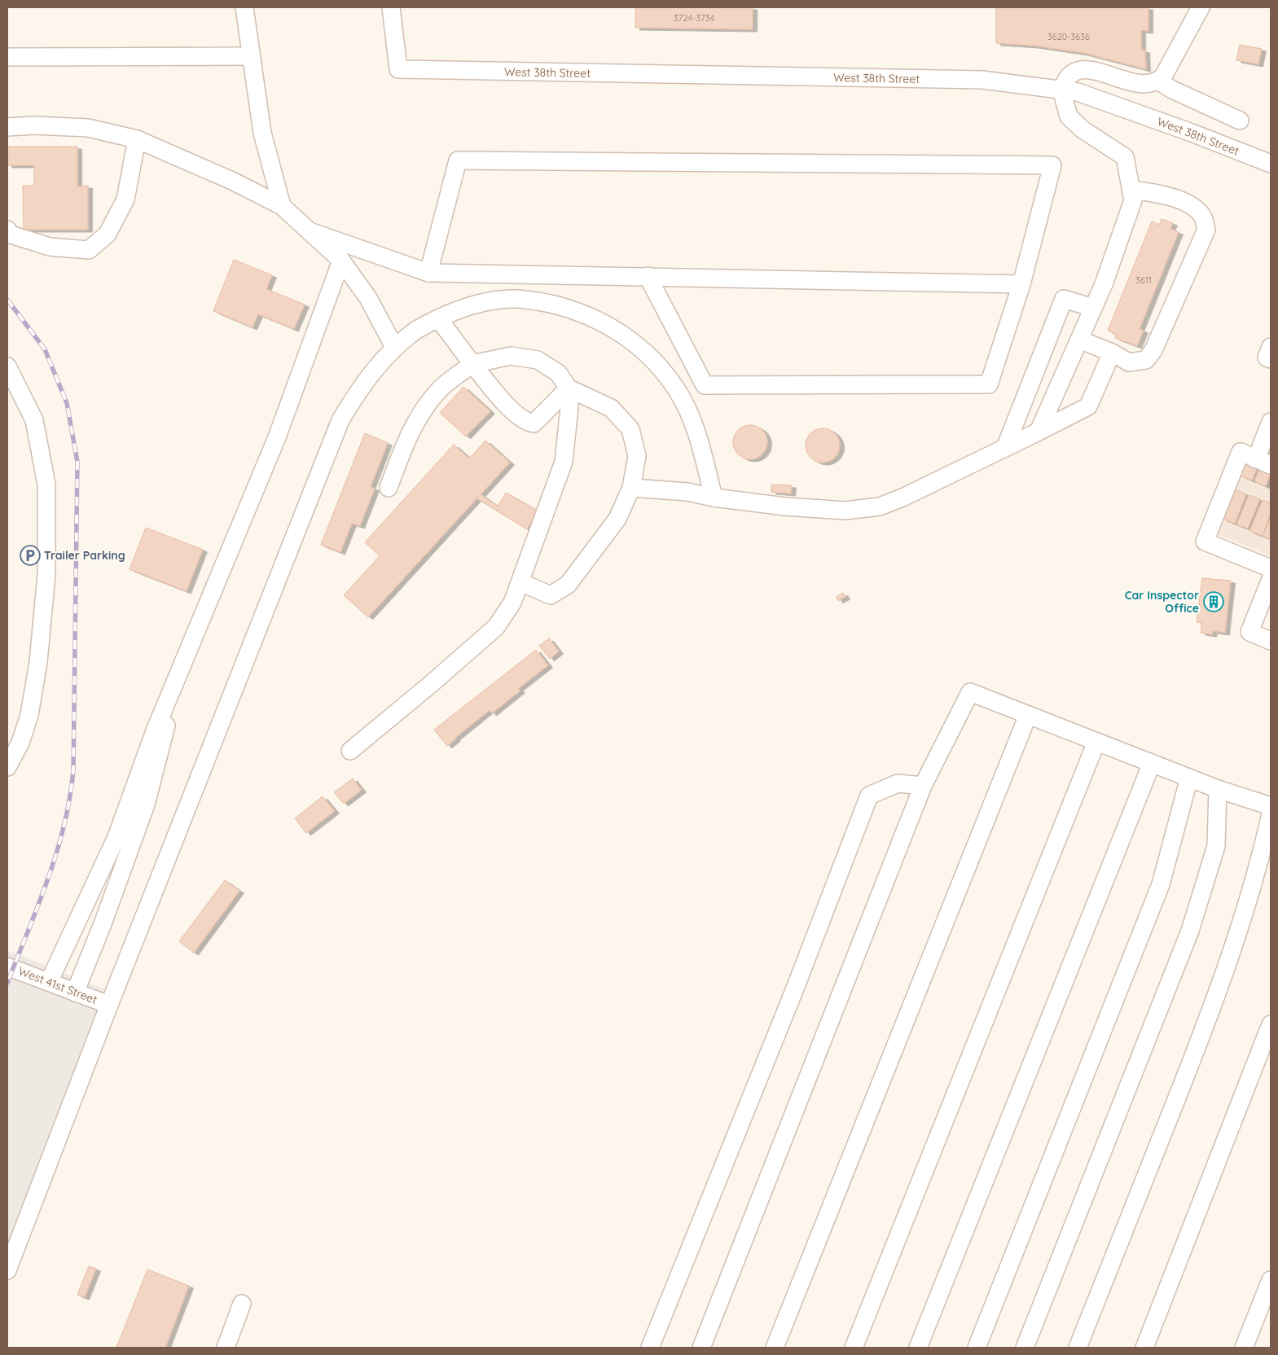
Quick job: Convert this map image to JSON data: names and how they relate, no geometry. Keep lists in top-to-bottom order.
{
  "streets": {
    "street": ["West 38th Street", "West 41st Street"]
  },
  "places": {
    "parking": ["Trailer Parking"],
    "building": ["Car Inspector Office"]
  },
  "house_numbers": ["3724-3734", "3620-3636", "3611"]
}
